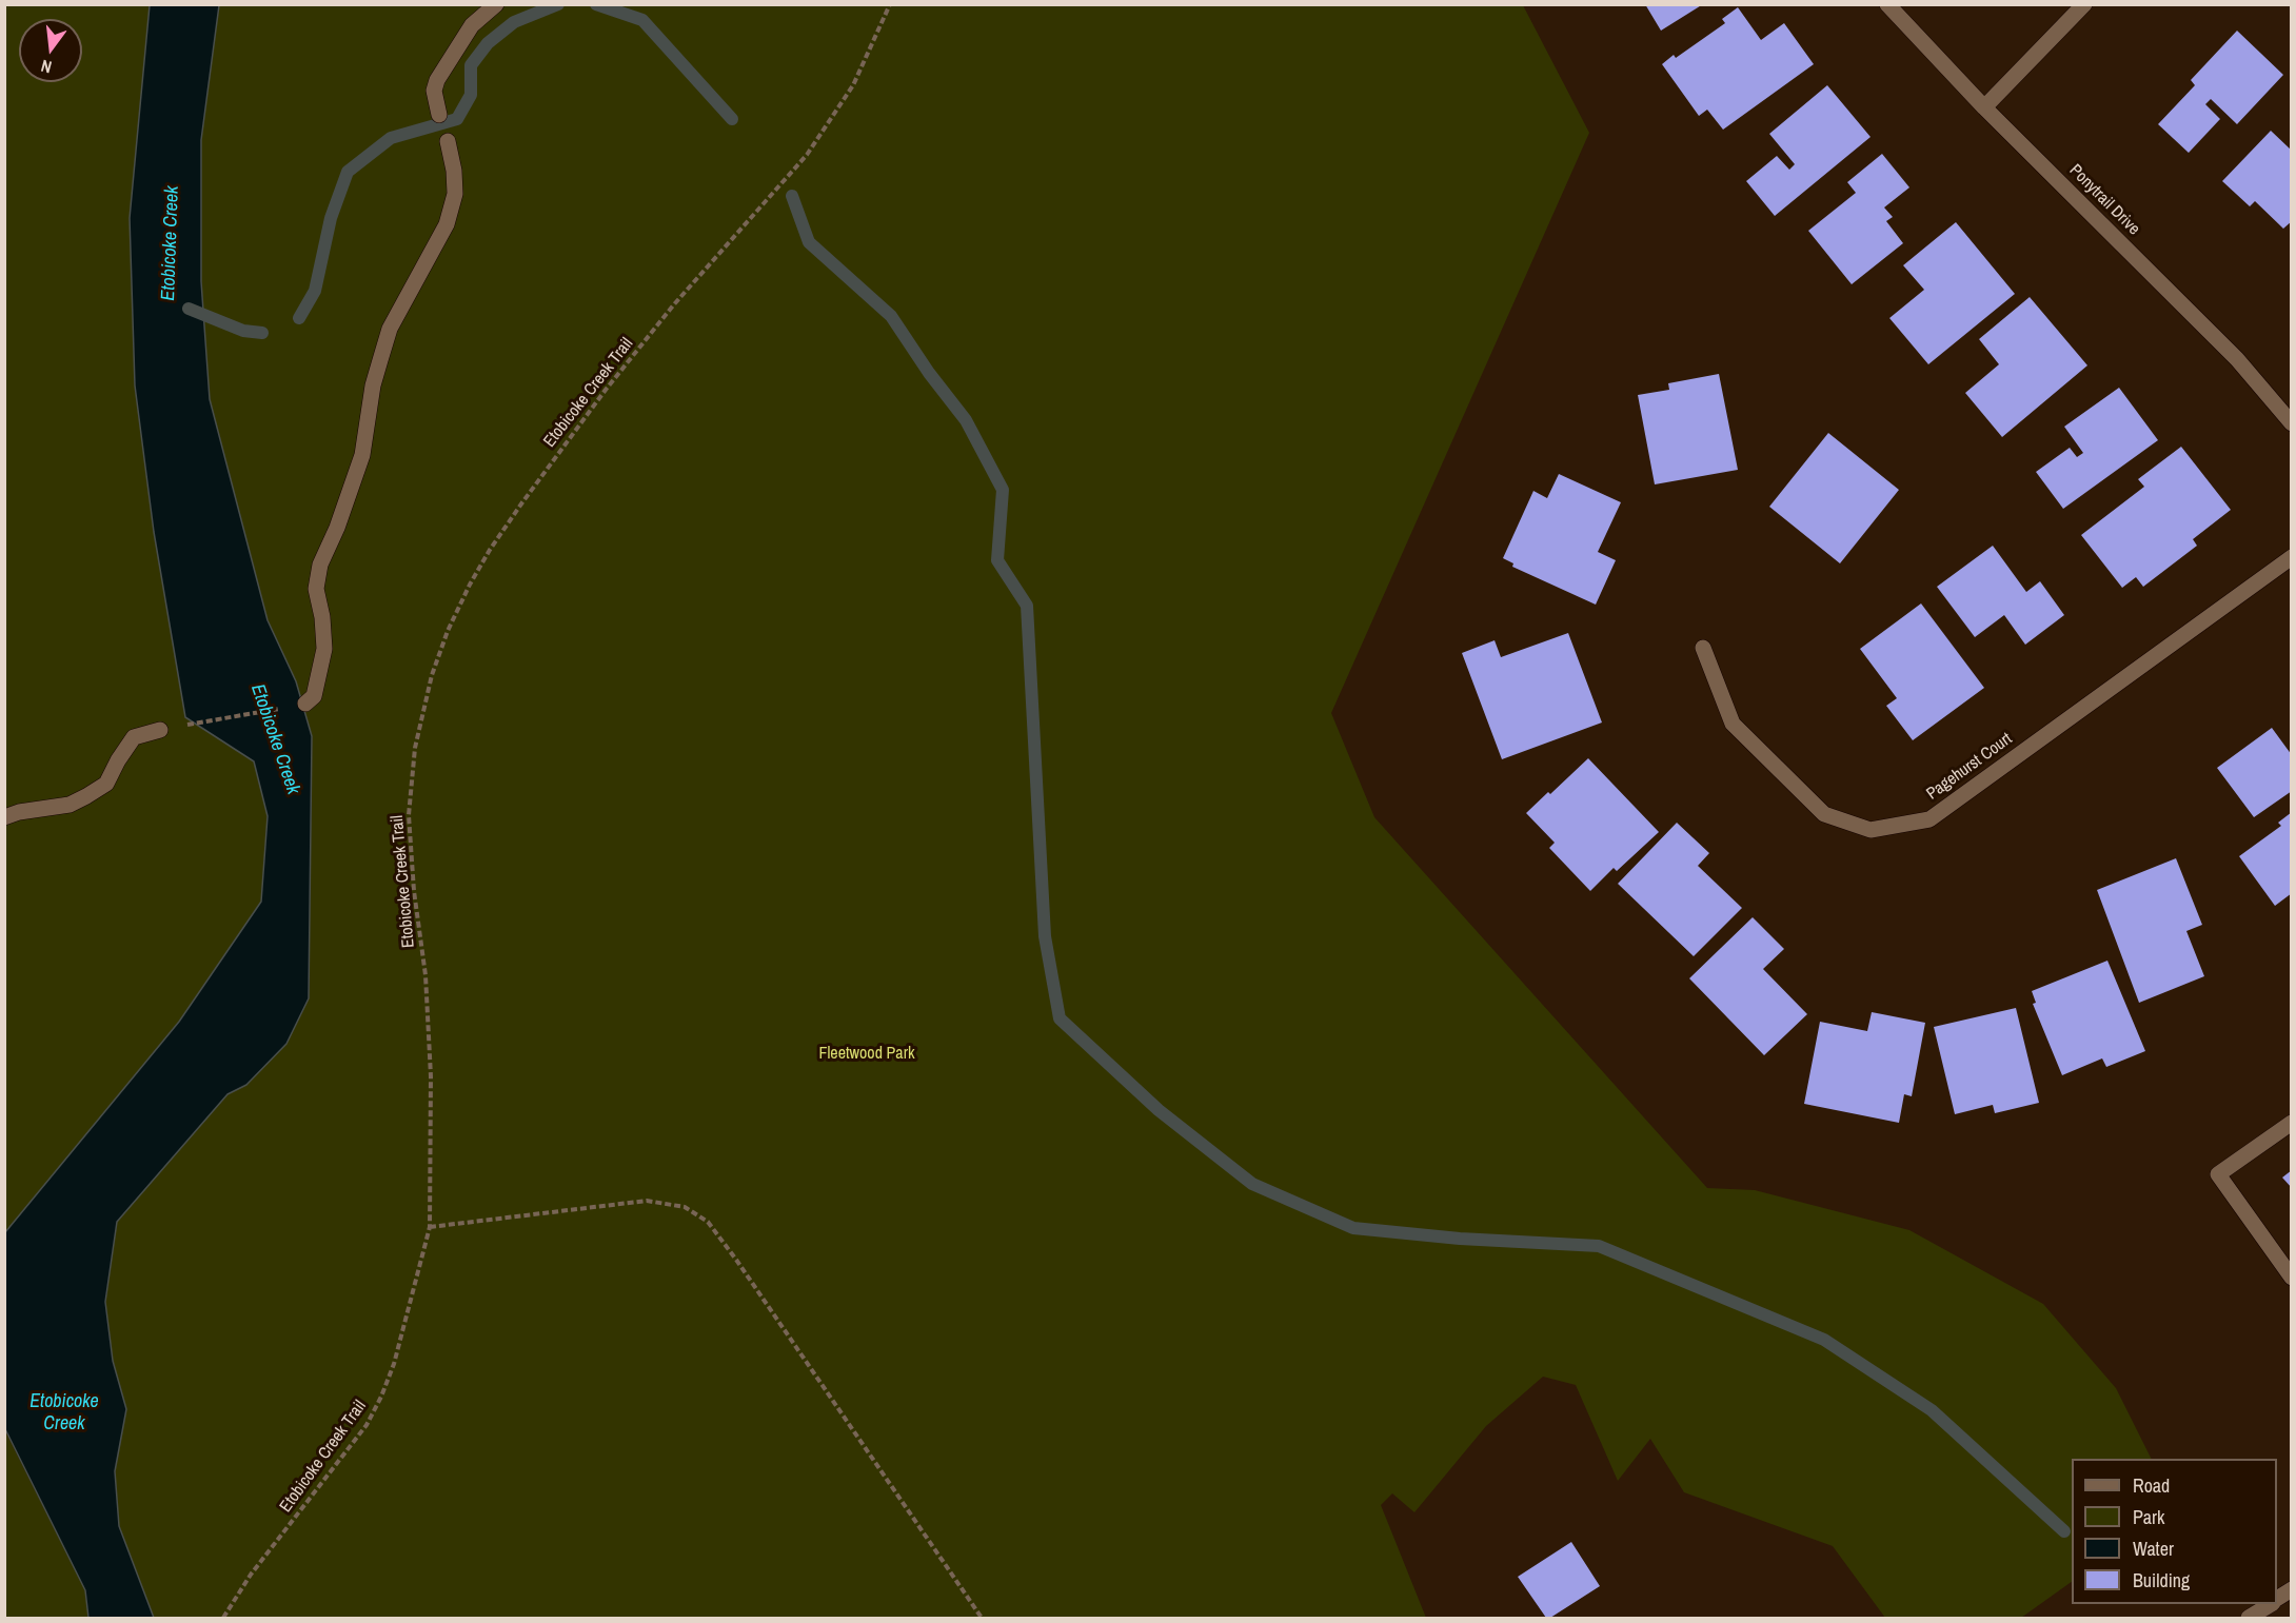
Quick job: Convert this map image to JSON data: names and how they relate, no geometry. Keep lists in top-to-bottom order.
{
  "streets": {
    "street": ["Ponytrail Drive", "Pagehurst Court"],
    "path": ["Etobicoke Creek Trail"]
  },
  "water": ["Etobicoke Creek"],
  "parks": ["Fleetwood Park"],
  "legend": [
    "Road",
    "Park",
    "Water",
    "Building"
  ],
  "north": "bottom"
}
